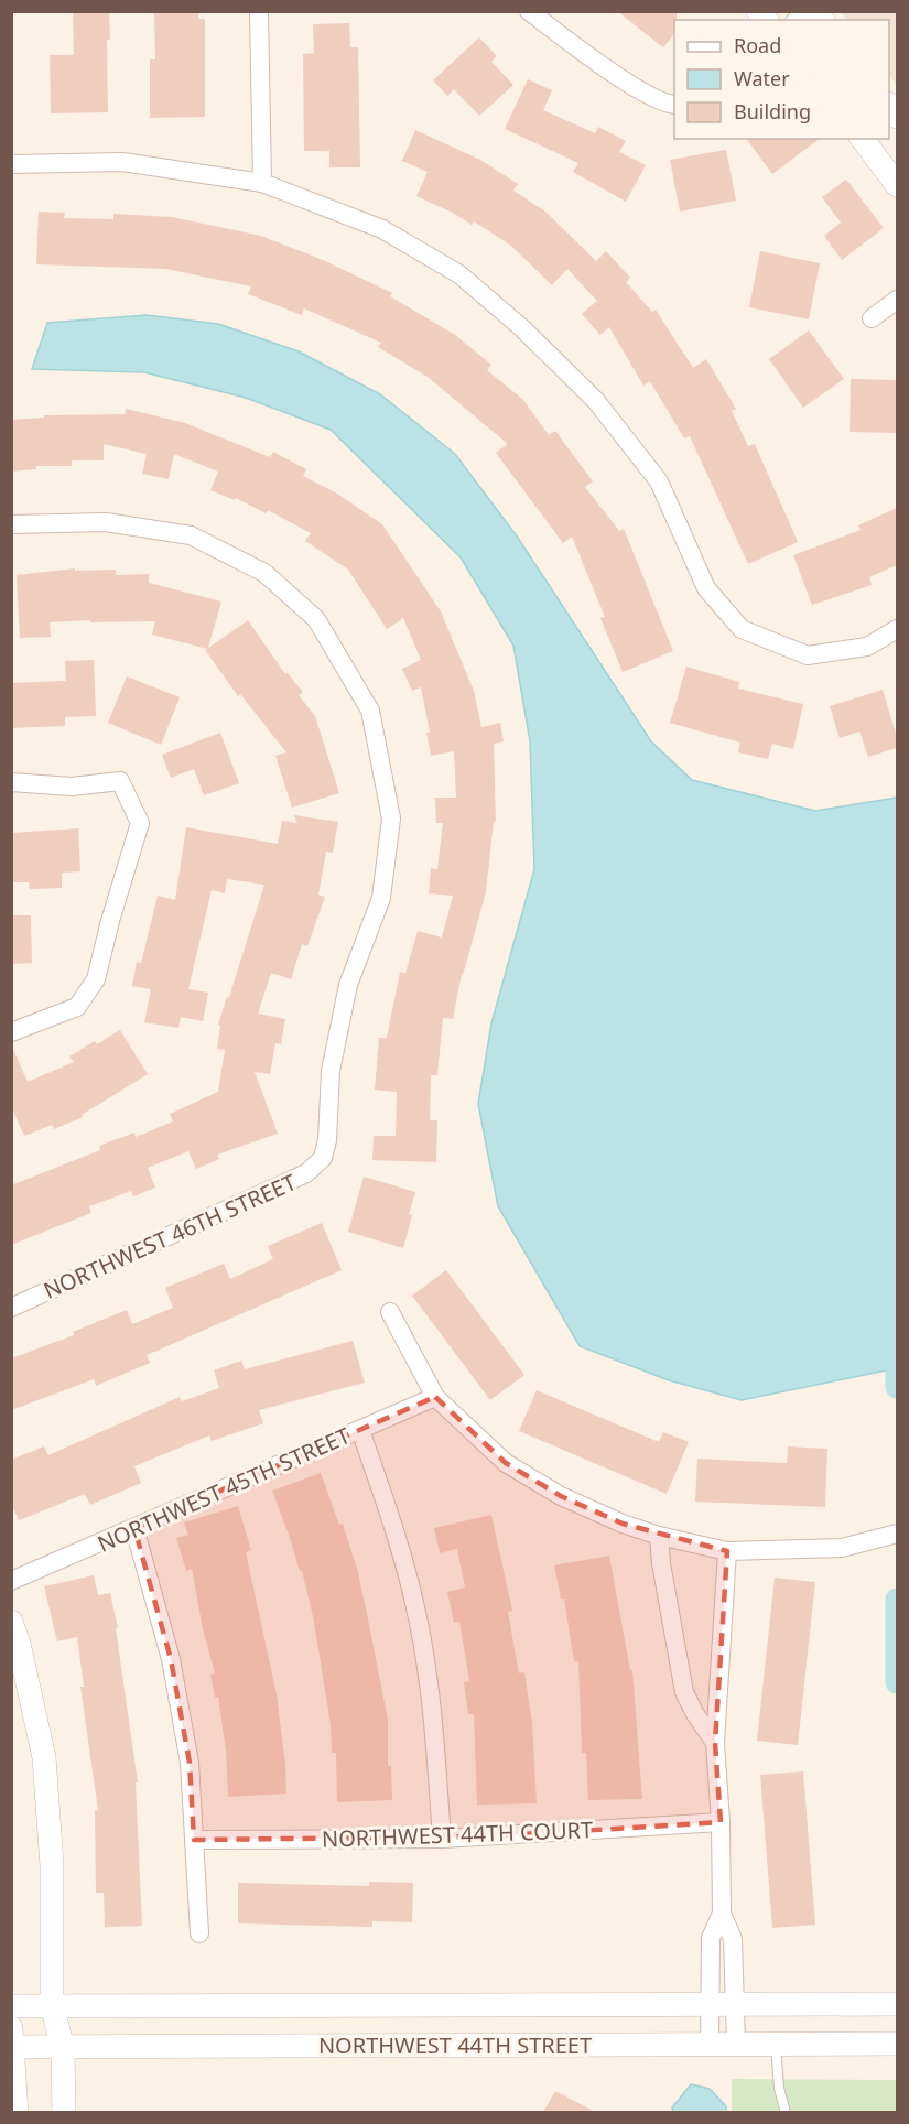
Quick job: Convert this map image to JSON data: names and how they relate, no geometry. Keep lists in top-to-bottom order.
{
  "streets": {
    "street": [
      "NORTHWEST 46TH STREET",
      "NORTHWEST 45TH STREET",
      "NORTHWEST 44TH COURT",
      "NORTHWEST 44TH STREET"
    ]
  },
  "legend": ["Road", "Water", "Building"]
}
